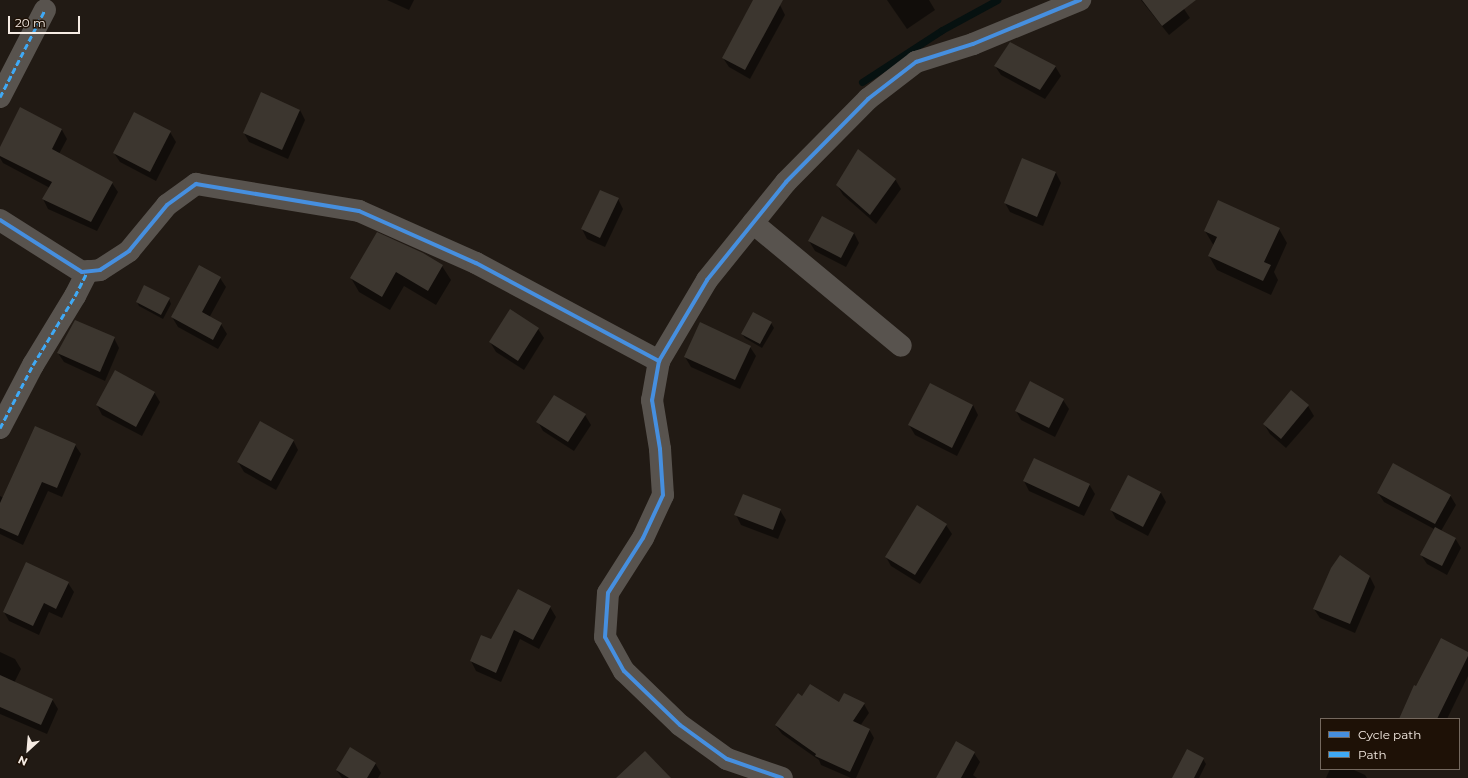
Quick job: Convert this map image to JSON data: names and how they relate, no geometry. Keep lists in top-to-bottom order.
{
  "legend": ["Cycle path", "Path"],
  "scale_bar": "20 m",
  "north": "bottom left"
}
